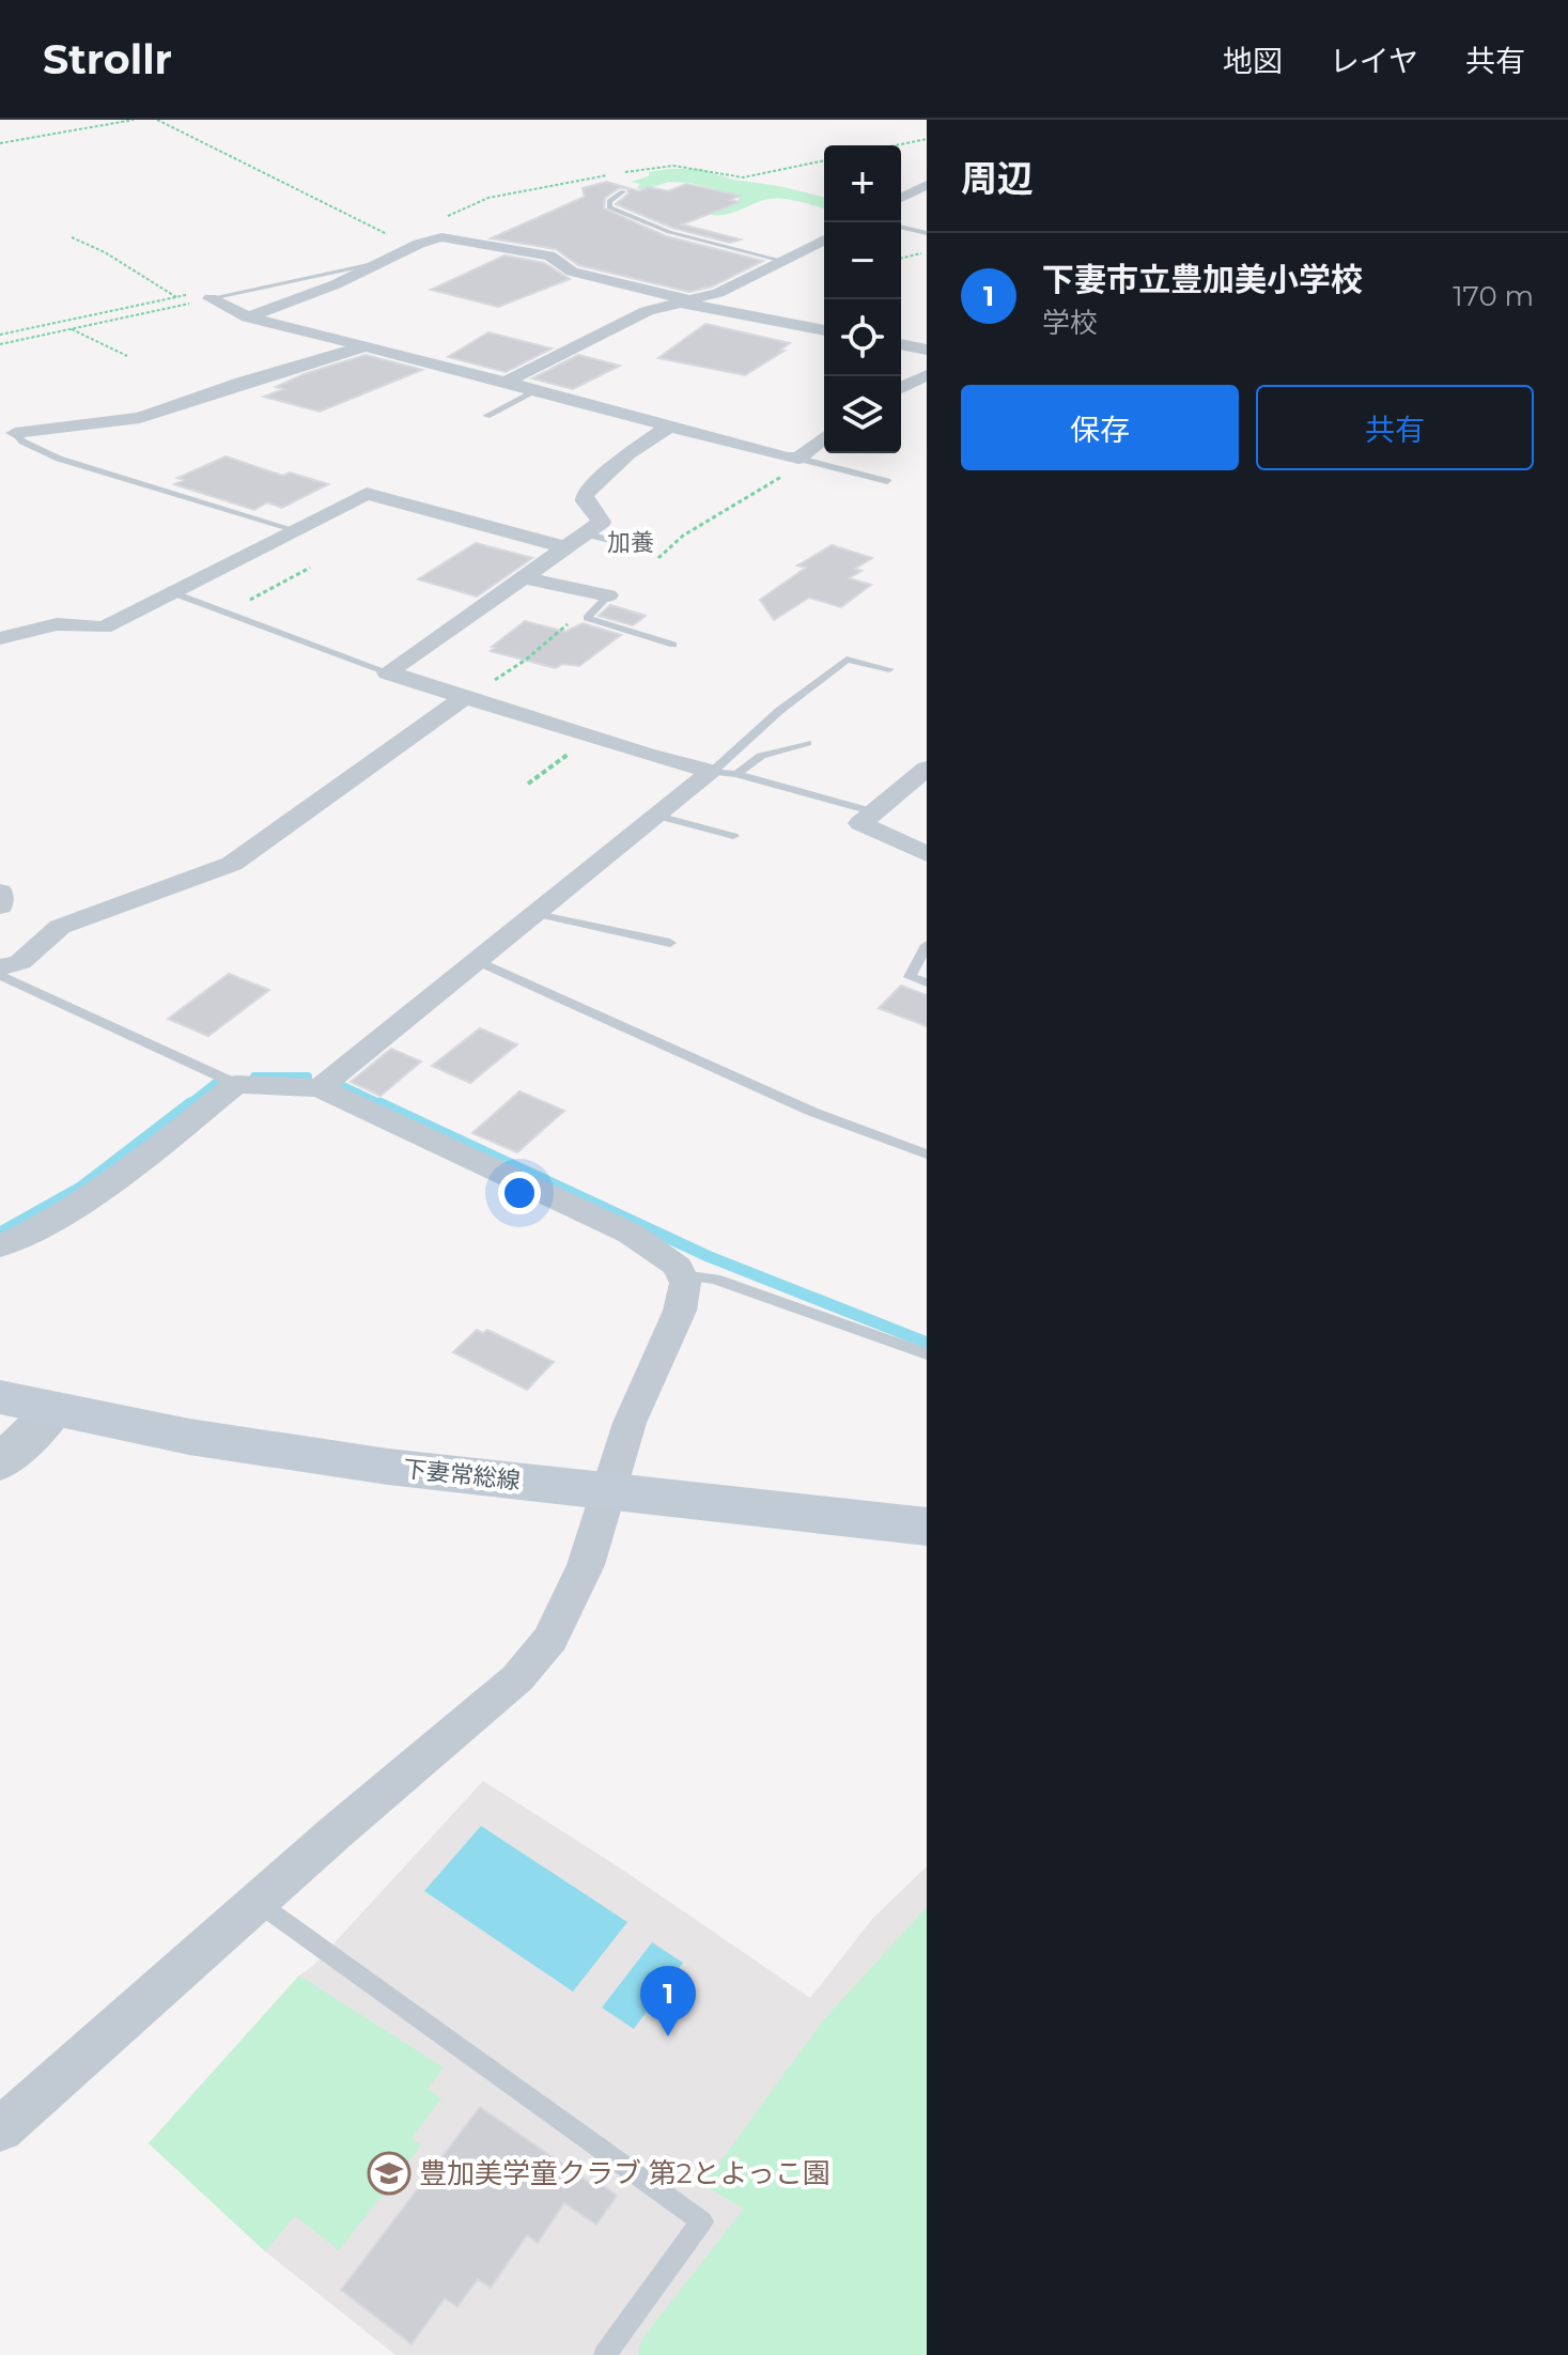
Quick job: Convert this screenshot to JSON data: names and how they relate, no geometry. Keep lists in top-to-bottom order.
{
  "streets": {
    "main road": ["下妻常総線"]
  },
  "districts": ["加養"],
  "places": {
    "school or university": ["豊加美学童クラブ 第2とよっこ園"]
  },
  "page": {
    "header": "Strollr",
    "nav": ["地図", "レイヤ", "共有"],
    "heading": "周辺",
    "map_buttons": ["+", "−"],
    "list": [
      {
        "mark": "1",
        "name": "下妻市立豊加美小学校",
        "note": "学校",
        "value": "170 m"
      }
    ],
    "buttons": ["保存", "共有"],
    "pins": "1"
  }
}
